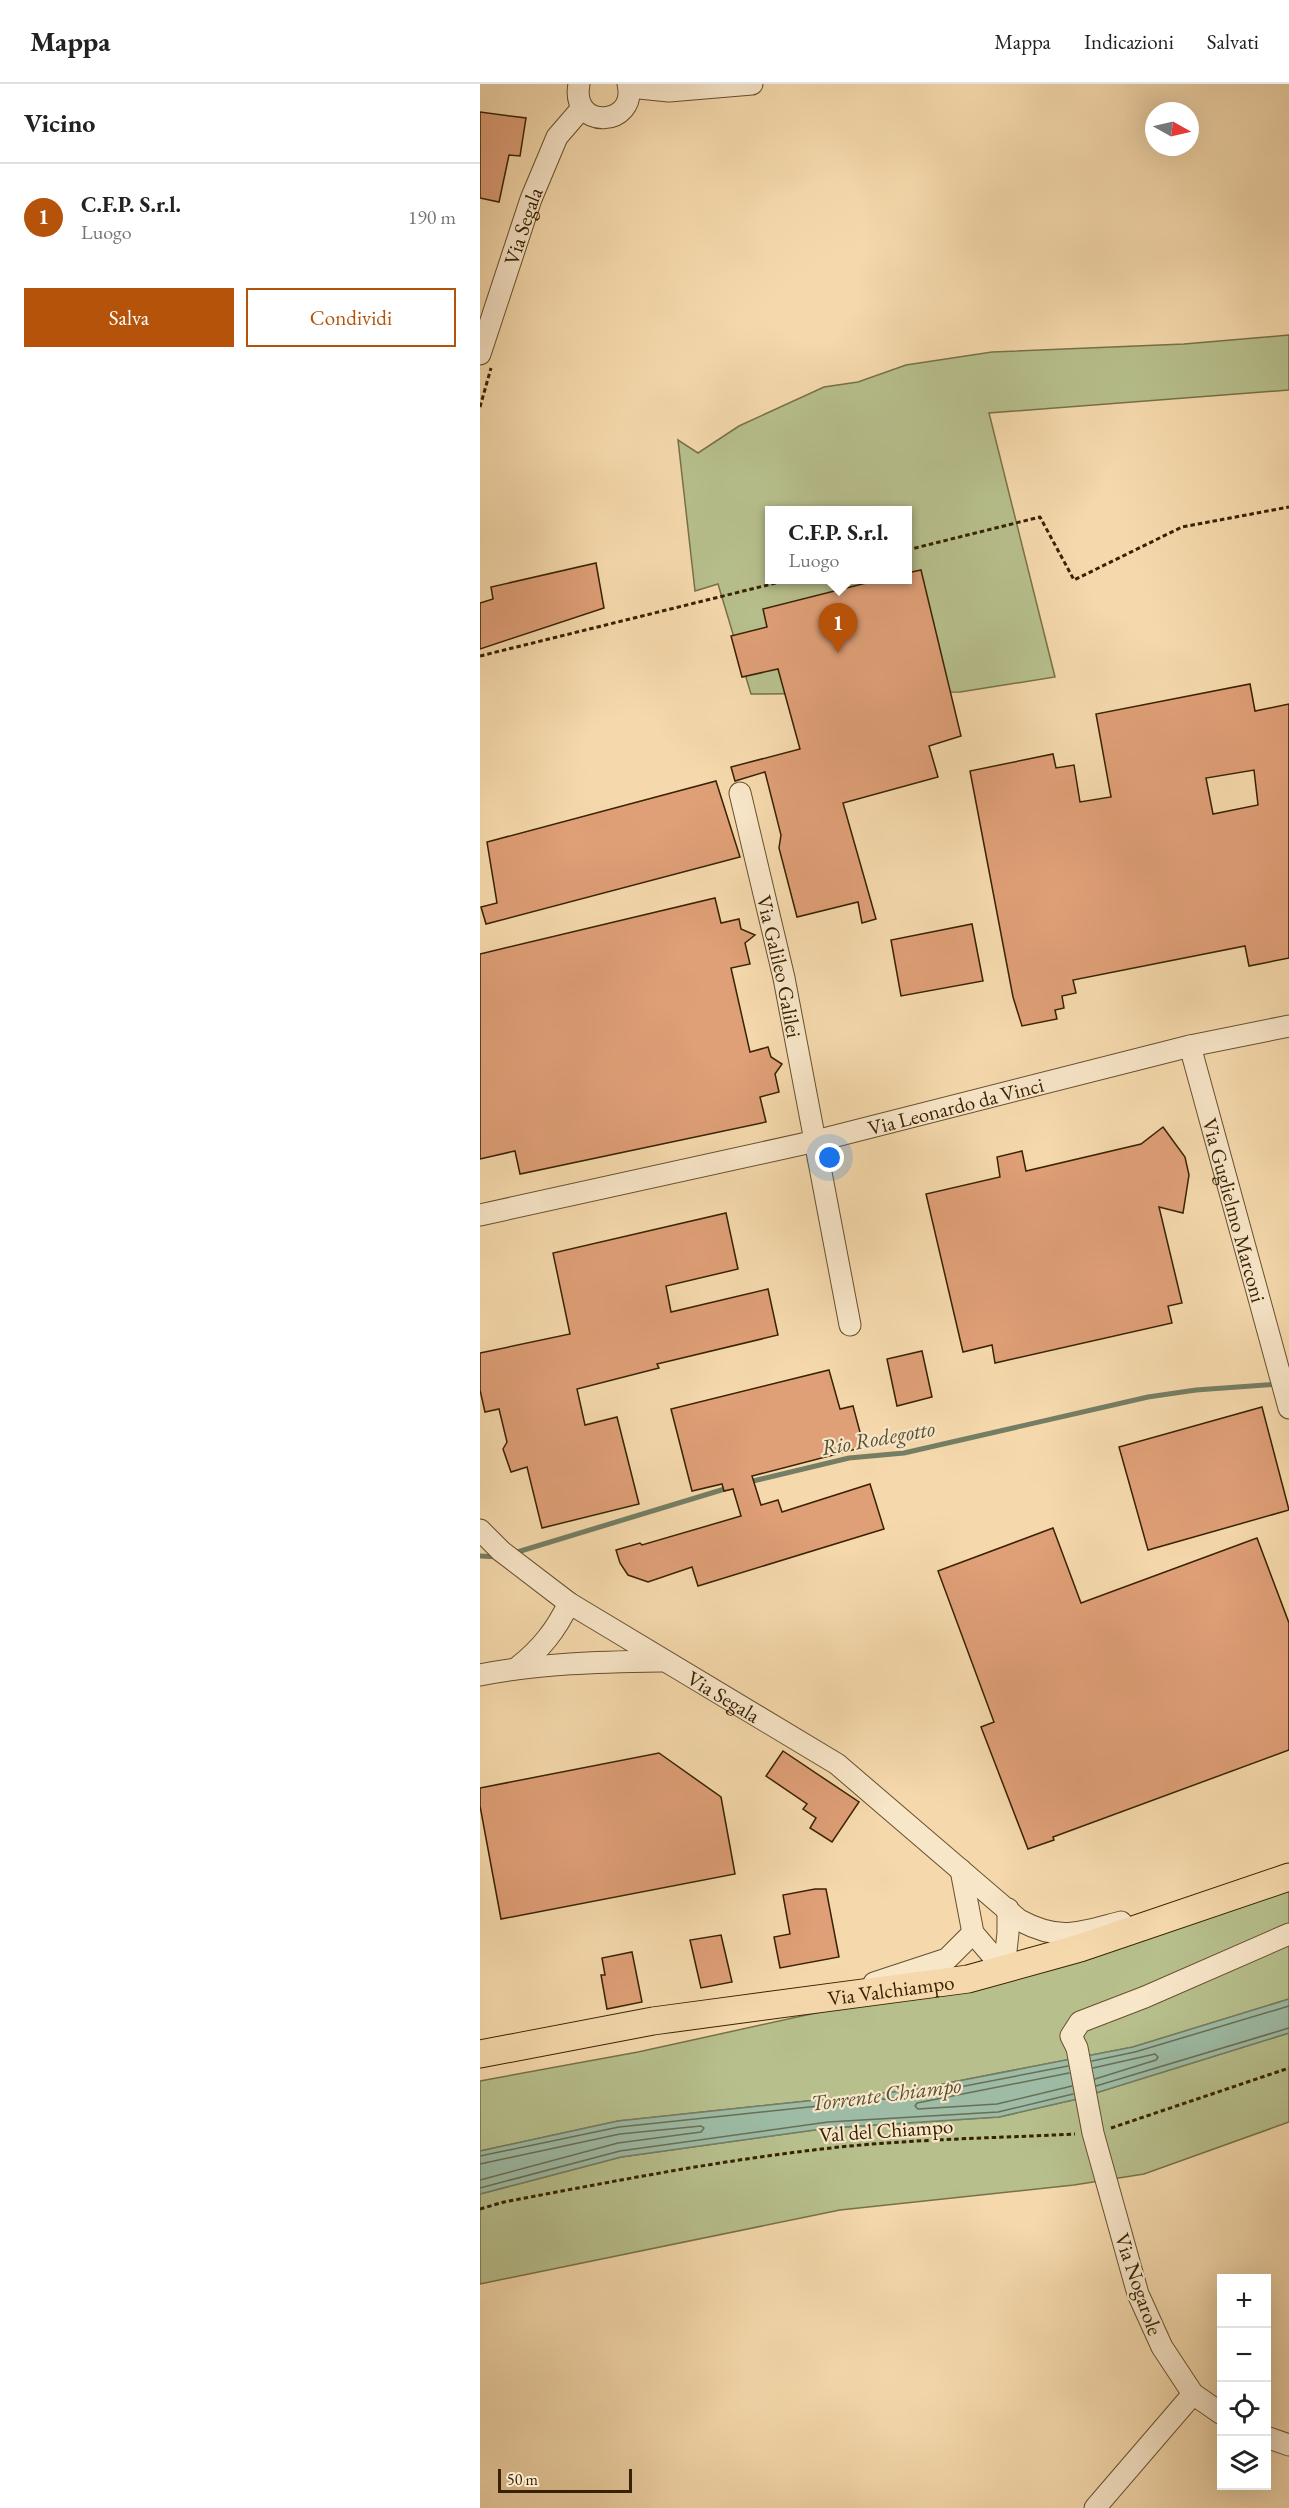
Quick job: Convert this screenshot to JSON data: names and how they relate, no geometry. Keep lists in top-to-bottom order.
{
  "streets": {
    "main road": ["Via Valchiampo"],
    "street": [
      "Via Segala",
      "Via Galileo Galilei",
      "Via Leonardo da Vinci",
      "Via Guglielmo Marconi",
      "Via Nogarole"
    ],
    "path": ["Val del Chiampo"]
  },
  "crossings": [
    ["Via Segala", "Via Valchiampo"],
    ["Via Galileo Galilei", "Via Leonardo da Vinci"],
    ["Via Leonardo da Vinci", "Via Guglielmo Marconi"],
    ["Val del Chiampo", "Via Nogarole"]
  ],
  "water": ["Rio Rodegotto", "Torrente Chiampo"],
  "scale_bar": "50 m",
  "north": "right",
  "page": {
    "header": "Mappa",
    "nav": ["Mappa", "Indicazioni", "Salvati"],
    "heading": "Vicino",
    "list": [
      {
        "mark": "1",
        "name": "C.F.P. S.r.l.",
        "note": "Luogo",
        "value": "190 m"
      }
    ],
    "buttons": ["Salva", "Condividi"],
    "popup": ["C.F.P. S.r.l.", "Luogo"],
    "pins": "1",
    "map_buttons": ["+", "−"],
    "scale": "50 m"
  }
}
